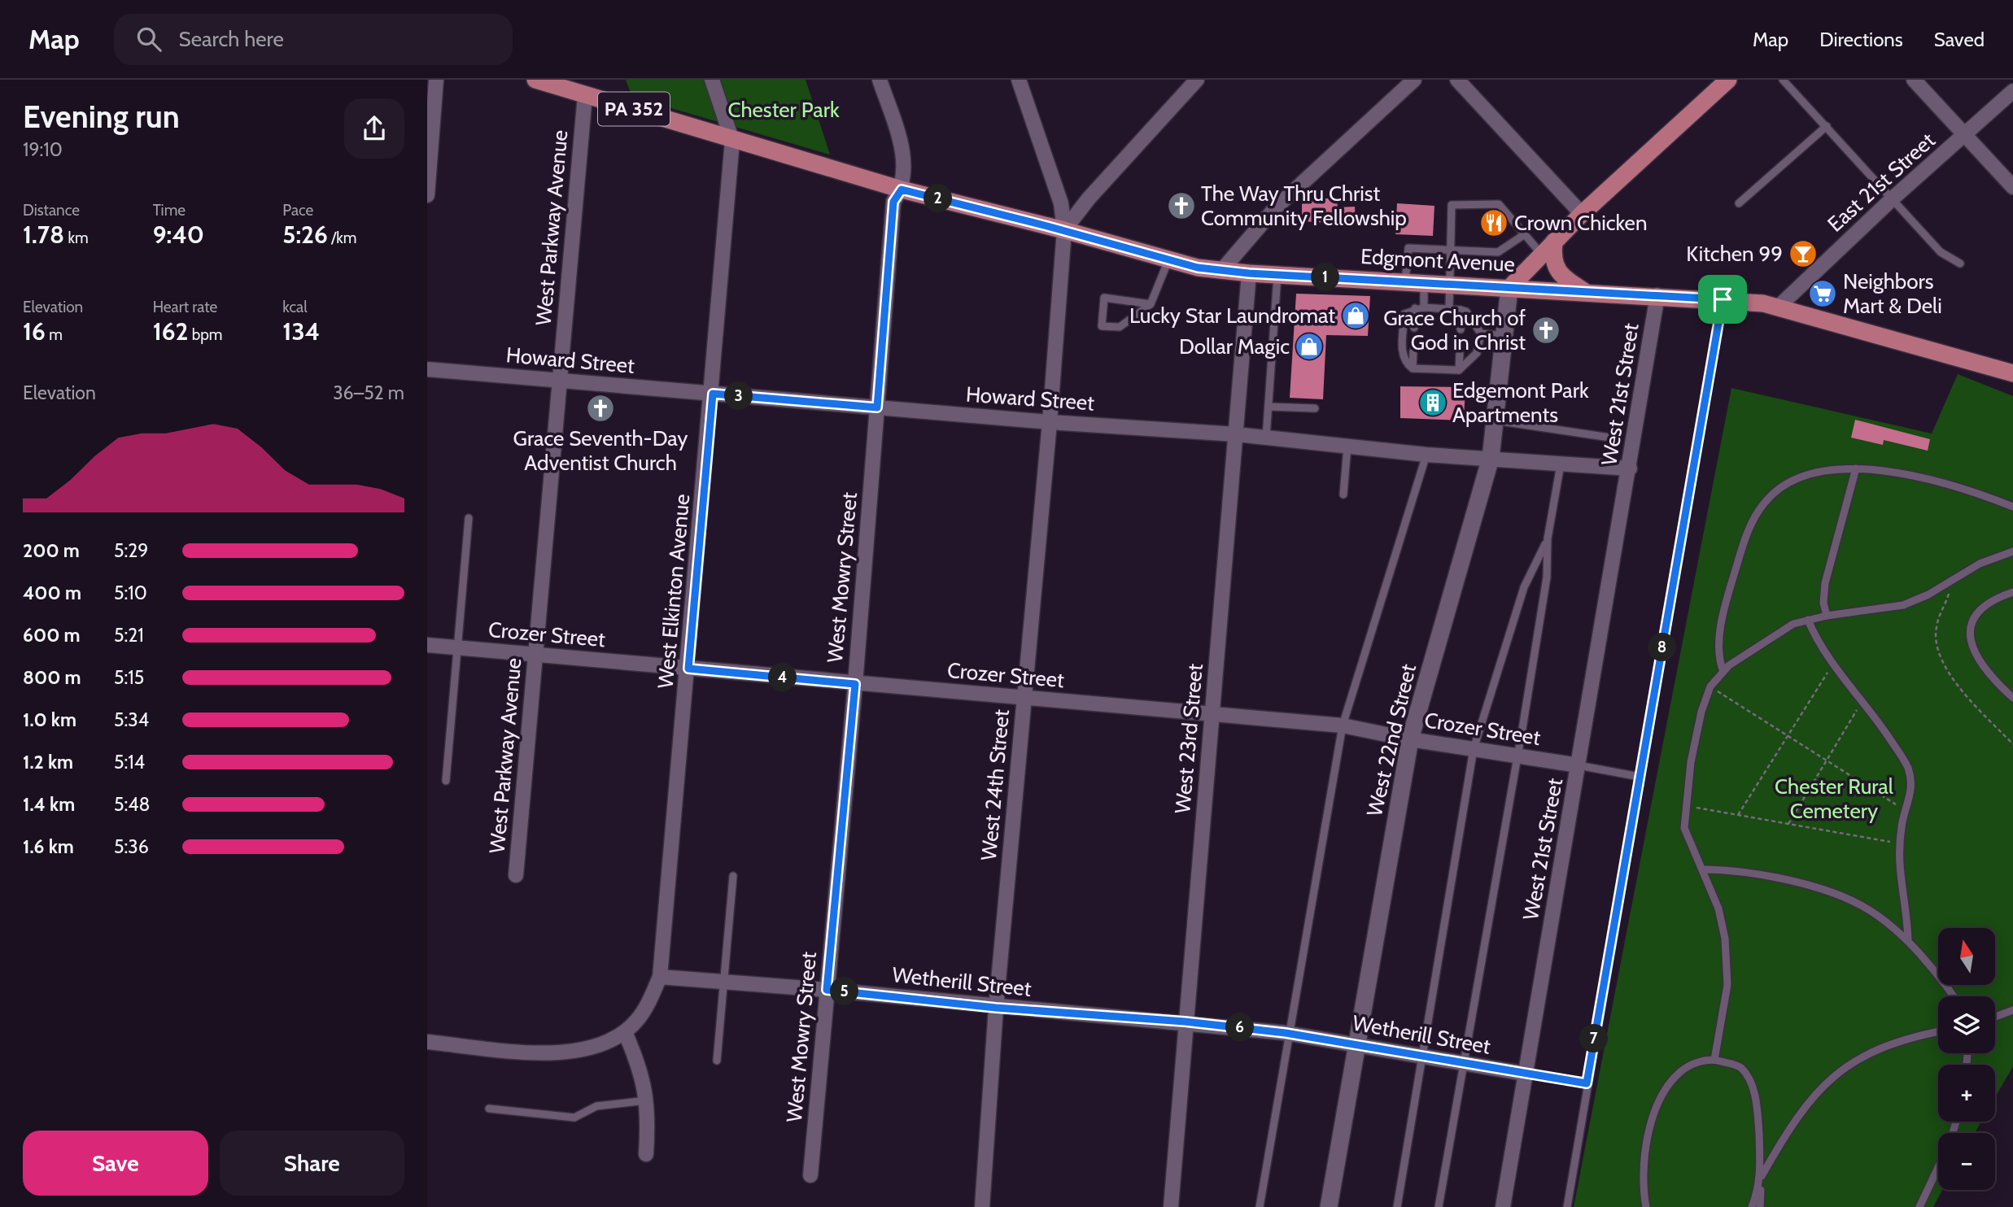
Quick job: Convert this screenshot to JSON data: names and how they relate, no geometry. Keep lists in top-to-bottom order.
{
  "streets": {
    "main road": ["PA 352", "Edgmont Avenue"],
    "street": [
      "East 21st Street",
      "West Parkway Avenue",
      "Howard Street",
      "West 21st Street",
      "West Mowry Street",
      "West Elkinton Avenue",
      "Crozer Street",
      "West 23rd Street",
      "West 22nd Street",
      "West 24th Street",
      "Wetherill Street"
    ]
  },
  "crossings": [
    ["East 21st Street", "Edgmont Avenue"],
    ["West Parkway Avenue", "Edgmont Avenue"],
    ["West Parkway Avenue", "Howard Street"],
    ["West Parkway Avenue", "Crozer Street"],
    ["Edgmont Avenue", "West 21st Street"],
    ["Edgmont Avenue", "West Mowry Street"],
    ["Edgmont Avenue", "West Elkinton Avenue"],
    ["Edgmont Avenue", "West 23rd Street"],
    ["Edgmont Avenue", "West 22nd Street"],
    ["Edgmont Avenue", "West 24th Street"],
    ["Howard Street", "West 21st Street"],
    ["Howard Street", "West Mowry Street"],
    ["Howard Street", "West Elkinton Avenue"],
    ["Howard Street", "West 23rd Street"],
    ["Howard Street", "West 22nd Street"],
    ["Howard Street", "West 24th Street"],
    ["West 21st Street", "Crozer Street"],
    ["West 21st Street", "Wetherill Street"],
    ["West Mowry Street", "Crozer Street"],
    ["West Mowry Street", "Wetherill Street"],
    ["West Elkinton Avenue", "Crozer Street"],
    ["West Elkinton Avenue", "Wetherill Street"],
    ["Crozer Street", "West 23rd Street"],
    ["Crozer Street", "West 22nd Street"],
    ["Crozer Street", "West 24th Street"],
    ["West 23rd Street", "Wetherill Street"],
    ["West 22nd Street", "Wetherill Street"],
    ["West 24th Street", "Wetherill Street"]
  ],
  "parks": ["Chester Park", "Chester Rural Cemetery"],
  "places": {
    "church": ["The Way Thru Christ Community Fellowship", "Grace Church of God in Christ", "Grace Seventh-Day Adventist Church"],
    "restaurant": ["Crown Chicken"],
    "bar": ["Kitchen 99"],
    "supermarket": ["Neighbors Mart & Deli"],
    "shop": ["Lucky Star Laundromat", "Dollar Magic"],
    "building": ["Edgemont Park Apartments"]
  },
  "north": "top",
  "page": {
    "header": "Map",
    "search": "Search here",
    "nav": ["Map", "Directions", "Saved"],
    "heading": ["Evening run", "19:10"],
    "stats": [
      ["Distance", "1.78 km"],
      ["Time", "9:40"],
      ["Pace", "5:26 /km"],
      ["Elevation", "16 m"],
      ["Heart rate", "162 bpm"],
      ["kcal", "134"]
    ],
    "pins": [
      "2",
      "1",
      "3",
      "8",
      "4",
      "5",
      "6",
      "7"
    ],
    "chart": ["Elevation", "36–52 m"],
    "list": [
      {
        "name": "200 m",
        "note": "5:29"
      },
      {
        "name": "400 m",
        "note": "5:10"
      },
      {
        "name": "600 m",
        "note": "5:21"
      },
      {
        "name": "800 m",
        "note": "5:15"
      },
      {
        "name": "1.0 km",
        "note": "5:34"
      },
      {
        "name": "1.2 km",
        "note": "5:14"
      },
      {
        "name": "1.4 km",
        "note": "5:48"
      },
      {
        "name": "1.6 km",
        "note": "5:36"
      }
    ],
    "map_buttons": ["+", "−"],
    "buttons": ["Save", "Share"]
  }
}
